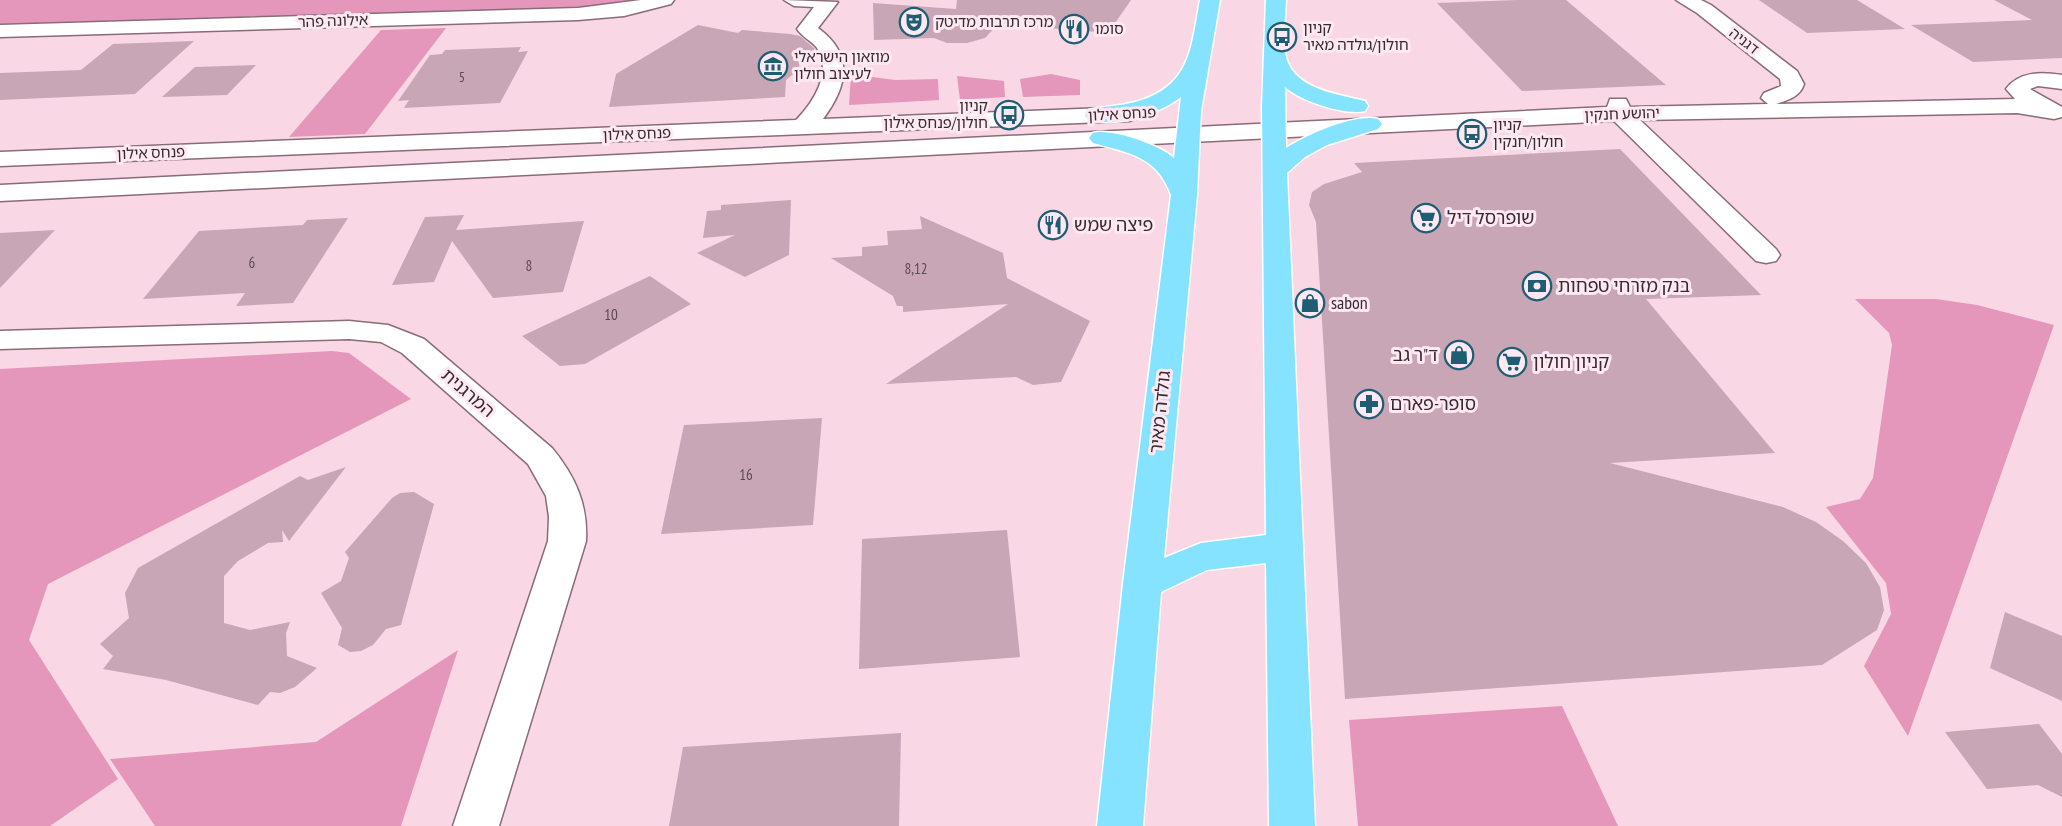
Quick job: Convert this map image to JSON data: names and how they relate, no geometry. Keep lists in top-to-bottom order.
{
  "streets": {
    "main road": ["גולדה מאיר"],
    "street": [
      "אילונה פהר",
      "דגניה",
      "פנחס אילון",
      "יהושע חנקין",
      "המרגנית"
    ]
  },
  "crossings": [
    ["דגניה", "יהושע חנקין"],
    ["פנחס אילון", "יהושע חנקין"],
    ["פנחס אילון", "גולדה מאיר"]
  ],
  "places": {
    "theatre": ["מרכז תרבות מדיטק"],
    "restaurant": ["סומו", "פיצה שמש"],
    "bus stop": ["קניון חולון/גולדה מאיר", "קניון חולון/פנחס אילון", "קניון חולון/חנקין"],
    "museum": ["מוזאון הישראלי לעיצוב חולון"],
    "supermarket": ["שופרסל דיל", "קניון חולון"],
    "bank": ["בנק מזרחי טפחות"],
    "shop": ["sabon", "ד\"ר גב"],
    "pharmacy": ["סופר-פארם"]
  },
  "house_numbers": [
    "5",
    "6",
    "8",
    "8,12",
    "10",
    "16"
  ]
}
